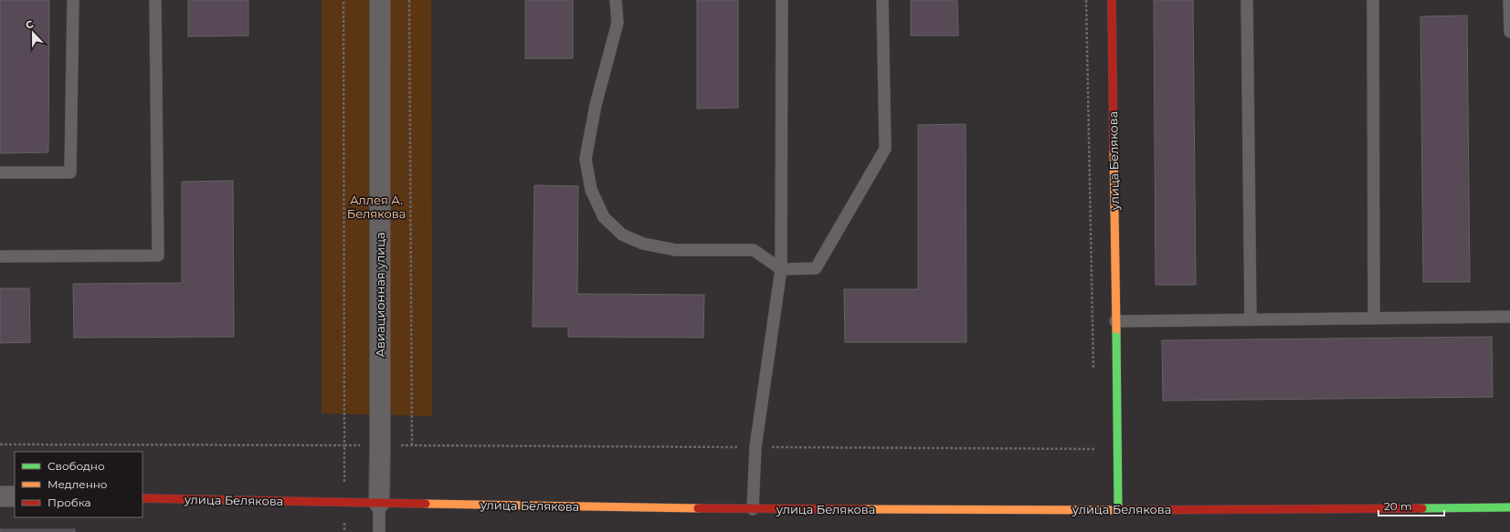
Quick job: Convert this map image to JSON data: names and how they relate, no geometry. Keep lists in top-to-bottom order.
{
  "streets": {
    "street": ["улица Белякова", "Авиационная улица"]
  },
  "crossings": [
    ["улица Белякова", "Авиационная улица"]
  ],
  "parks": ["Аллея А. Белякова"],
  "legend": ["Свободно", "Медленно", "Пробка"],
  "scale_bar": "20 m",
  "north": "top"
}
